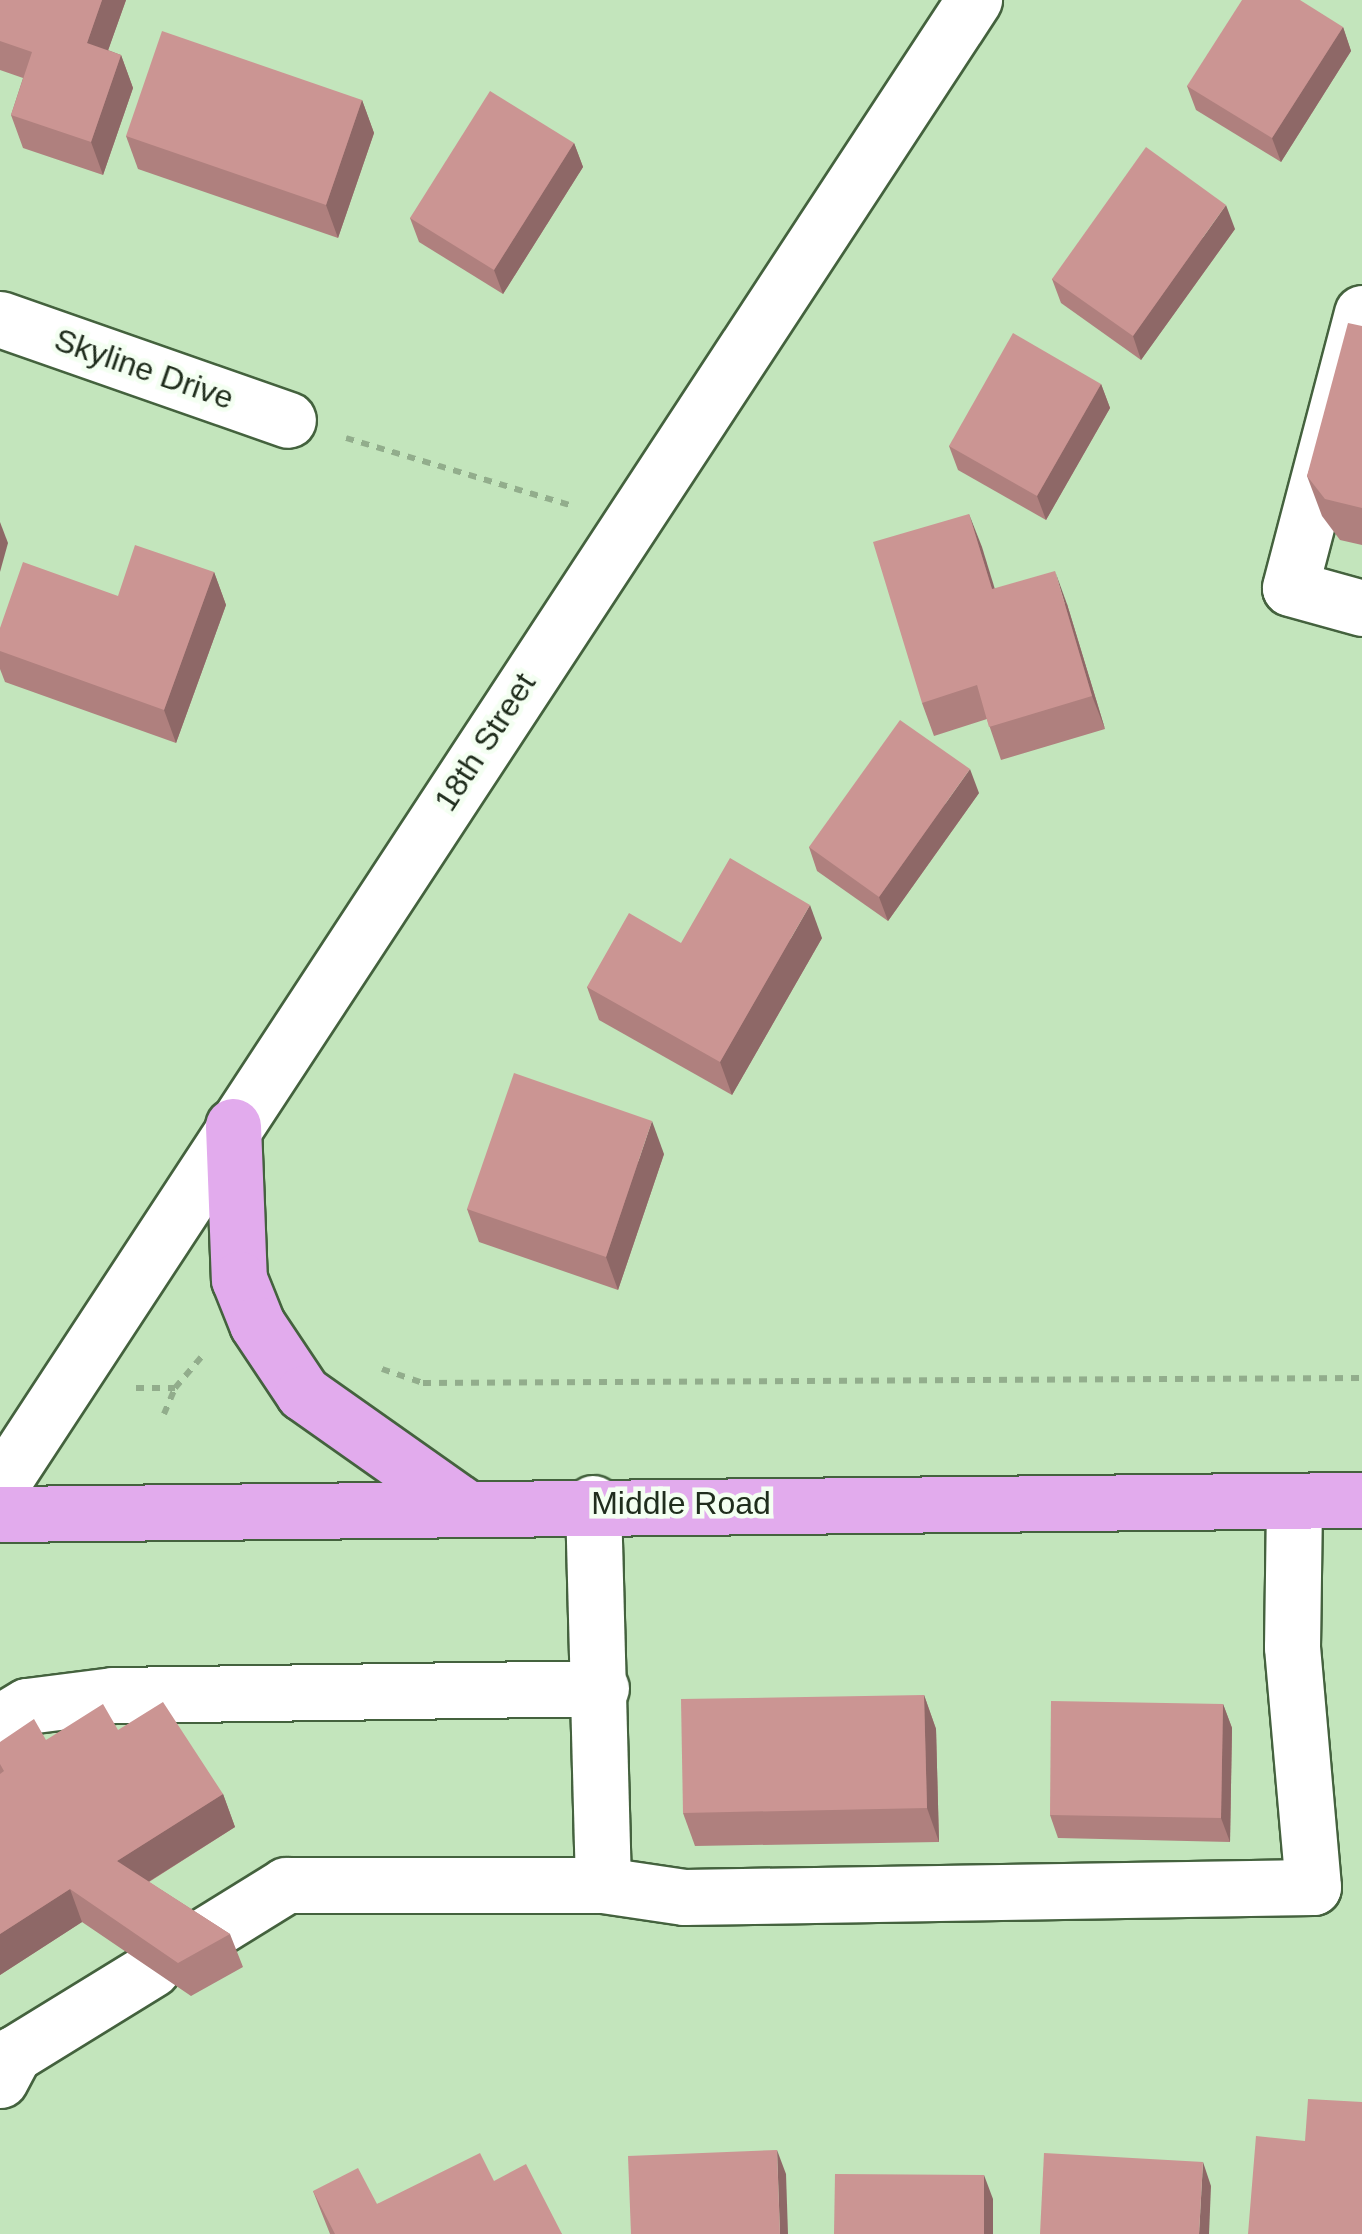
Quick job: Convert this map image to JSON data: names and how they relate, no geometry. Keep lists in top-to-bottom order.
{
  "streets": {
    "main road": ["Middle Road"],
    "street": ["Skyline Drive", "18th Street"]
  }
}
